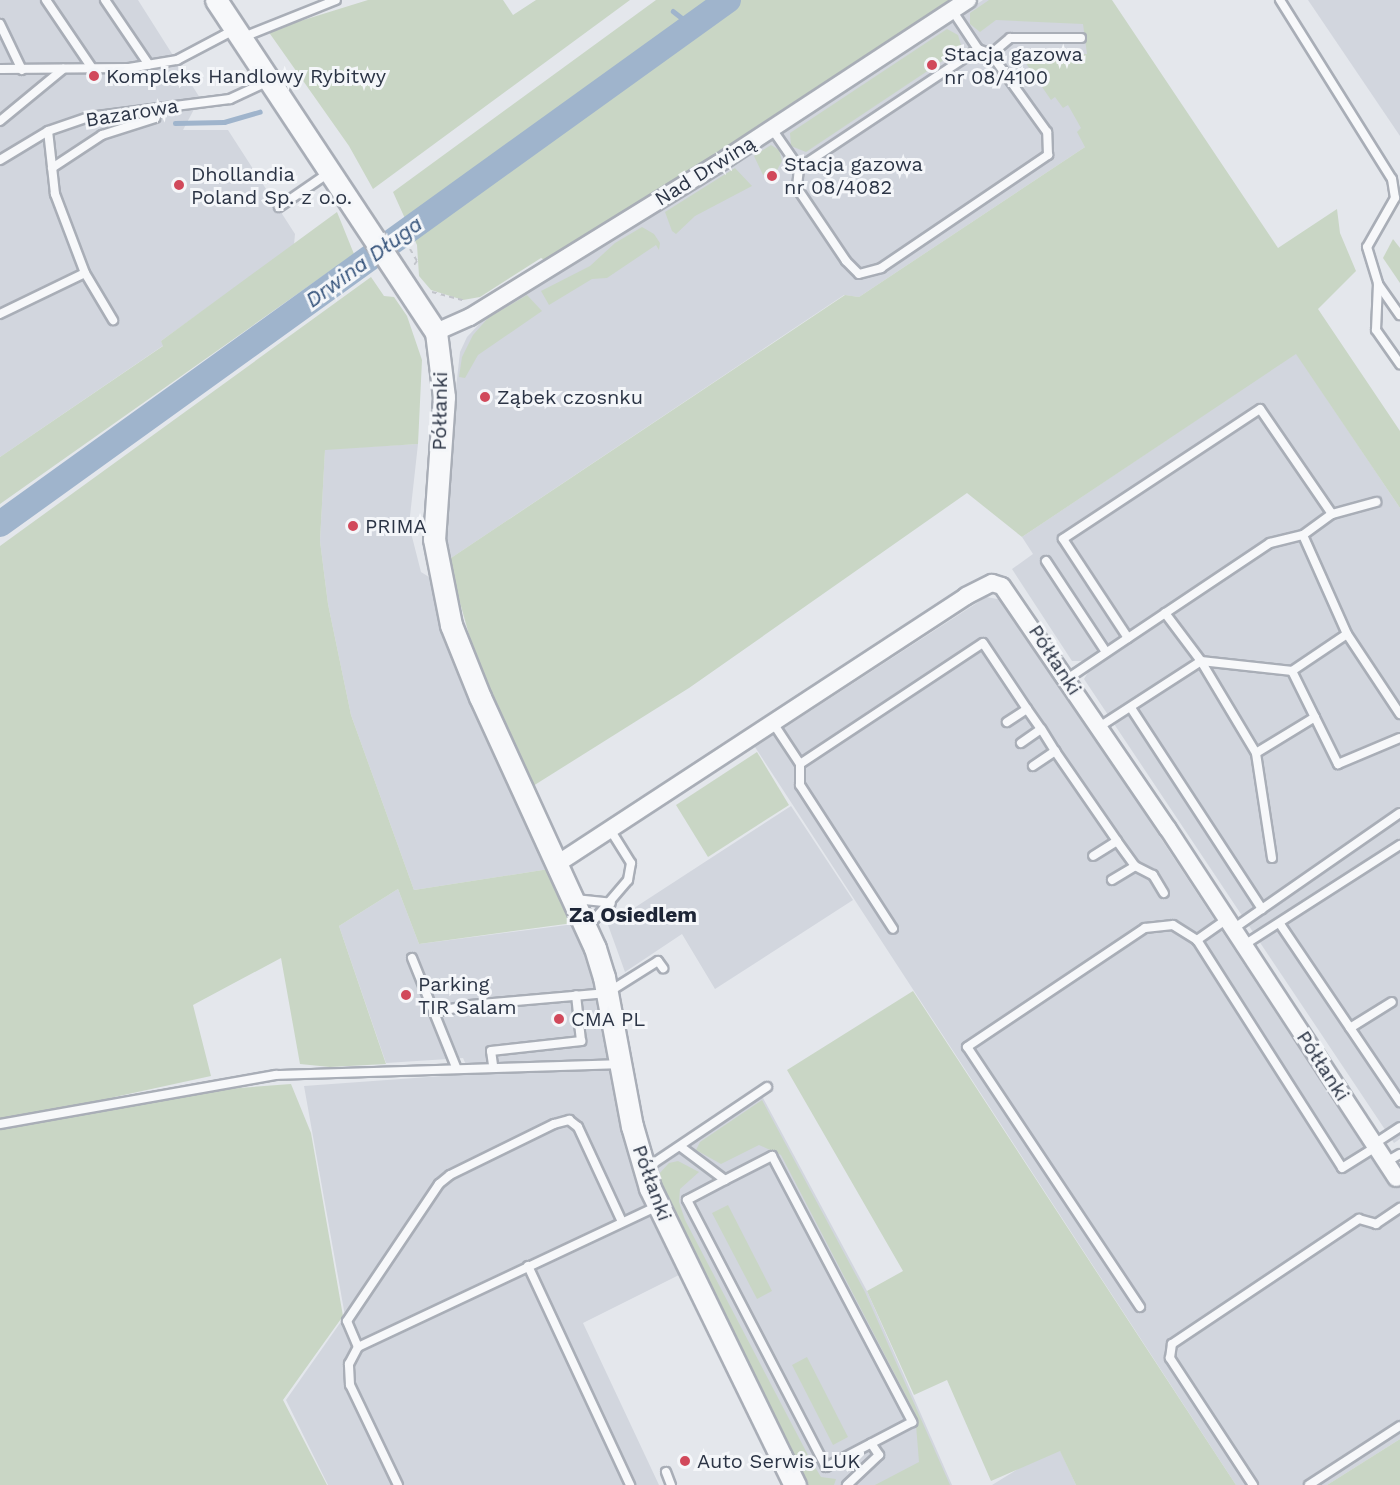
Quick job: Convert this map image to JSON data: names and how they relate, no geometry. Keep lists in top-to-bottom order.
{
  "streets": {
    "street": ["Nad Drwiną", "Półłanki"],
    "lane": ["Bazarowa"]
  },
  "crossings": [
    ["Bazarowa", "Półłanki"],
    ["Nad Drwiną", "Półłanki"]
  ],
  "districts": ["Za Osiedlem"],
  "water": ["Drwina Długa"],
  "places": [
    "Stacja gazowa nr 08/4100",
    "Kompleks Handlowy Rybitwy",
    "Stacja gazowa nr 08/4082",
    "Dhollandia Poland Sp. z o.o.",
    "Ząbek czosnku",
    "PRIMA",
    "Parking TIR Salam",
    "CMA PL",
    "Auto Serwis LUK"
  ]
}
